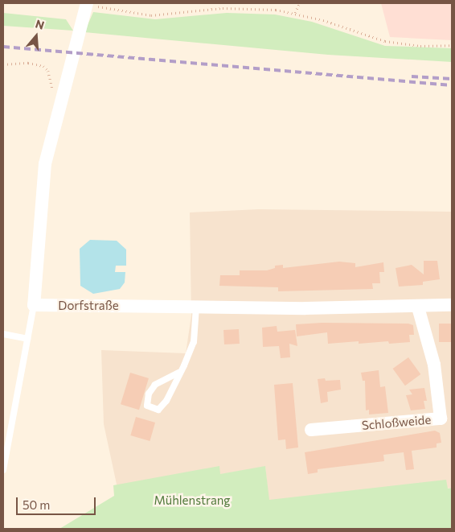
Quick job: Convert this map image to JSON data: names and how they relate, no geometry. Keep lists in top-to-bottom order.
{
  "streets": {
    "street": ["Dorfstraße", "Schloßweide"]
  },
  "crossings": [
    ["Dorfstraße", "Schloßweide"]
  ],
  "parks": ["Mühlenstrang"],
  "scale_bar": "50 m",
  "north": "top"
}
